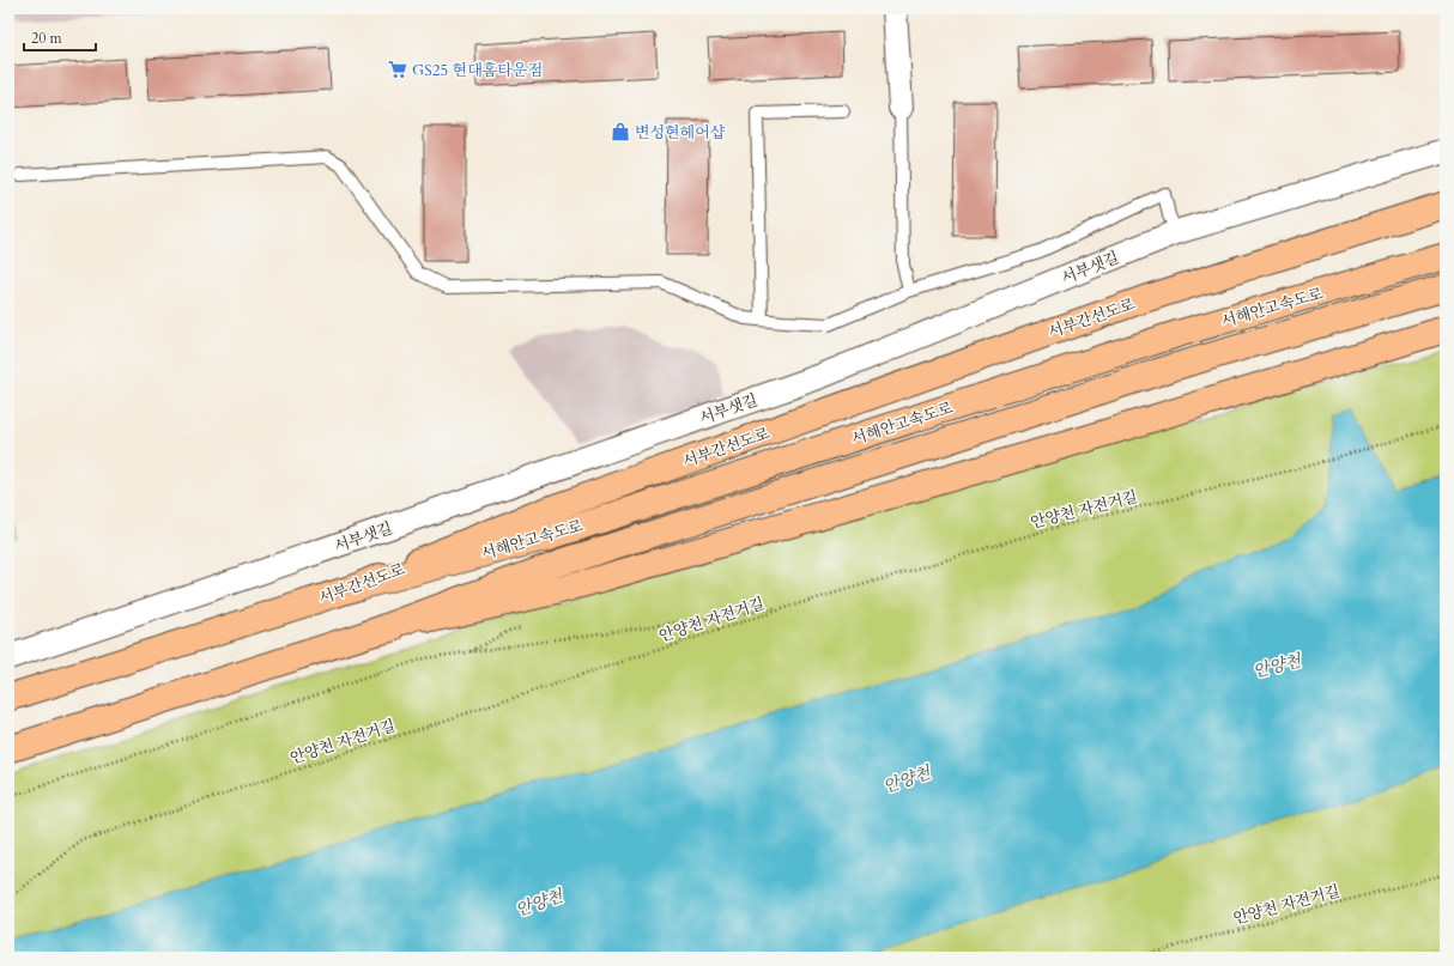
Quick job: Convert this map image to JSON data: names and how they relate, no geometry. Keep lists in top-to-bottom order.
{
  "streets": {
    "highway": ["서해안고속도로", "서부간선도로"],
    "street": ["서부샛길"],
    "path": ["안양천 자전거길"]
  },
  "crossings": [
    ["서해안고속도로", "서부간선도로"]
  ],
  "water": ["안양천"],
  "places": {
    "supermarket": ["GS25 현대홈타운점"],
    "shop": ["변성현헤어샵"]
  },
  "scale_bar": "20 m"
}
